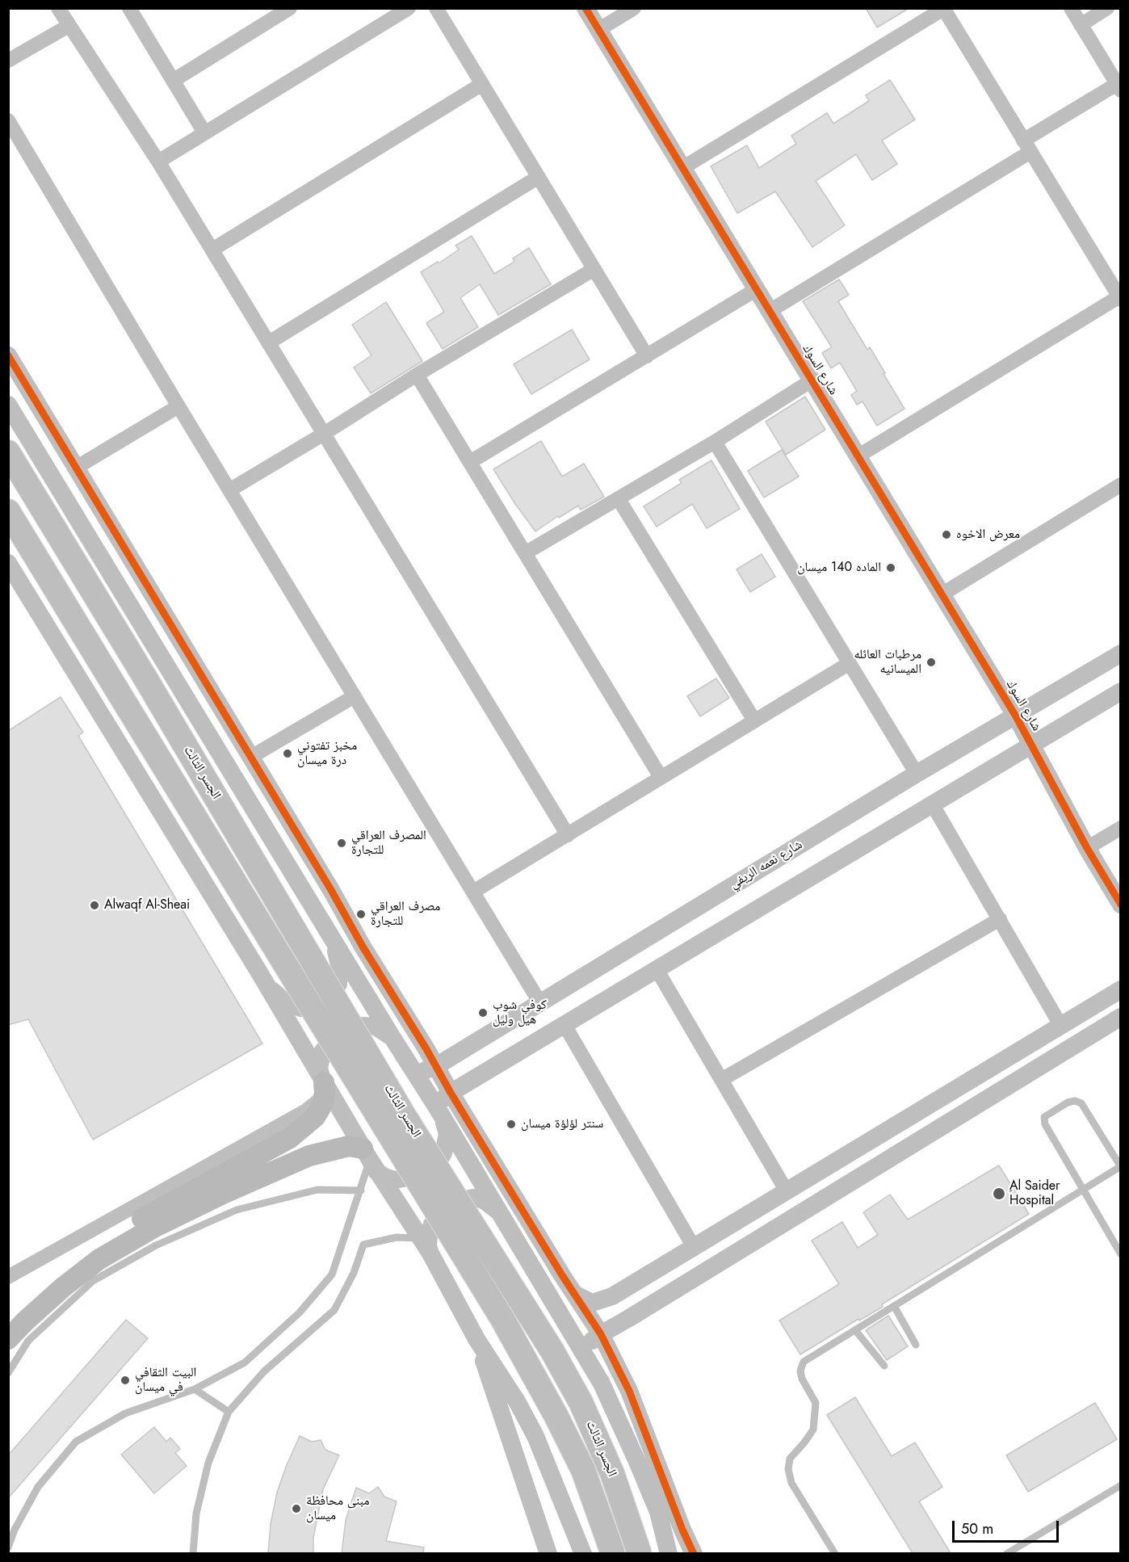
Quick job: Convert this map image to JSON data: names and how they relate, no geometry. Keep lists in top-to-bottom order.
{
  "streets": {
    "main road": ["الجسر الثالث"],
    "street": ["شارع السوك", "شارع نعمه الريفي"]
  },
  "crossings": [
    ["شارع السوك", "شارع نعمه الريفي"]
  ],
  "places": [
    "معرض الاخوه",
    "الماده 140 ميسان",
    "مرطبات العائله الميسانيه",
    "مخبز تفتوني درة ميسان",
    "المصرف العراقي للتجارة",
    "Alwaqf Al-Sheai",
    "مصرف العراقي للتجارة",
    "كوفي شوب هيل وليل",
    "سنتر لؤلؤة ميسان",
    "ِAl Saider Hospital",
    "البيت الثقافي في ميسان",
    "مبنى محافظة ميسان"
  ],
  "scale_bar": "50 m"
}
